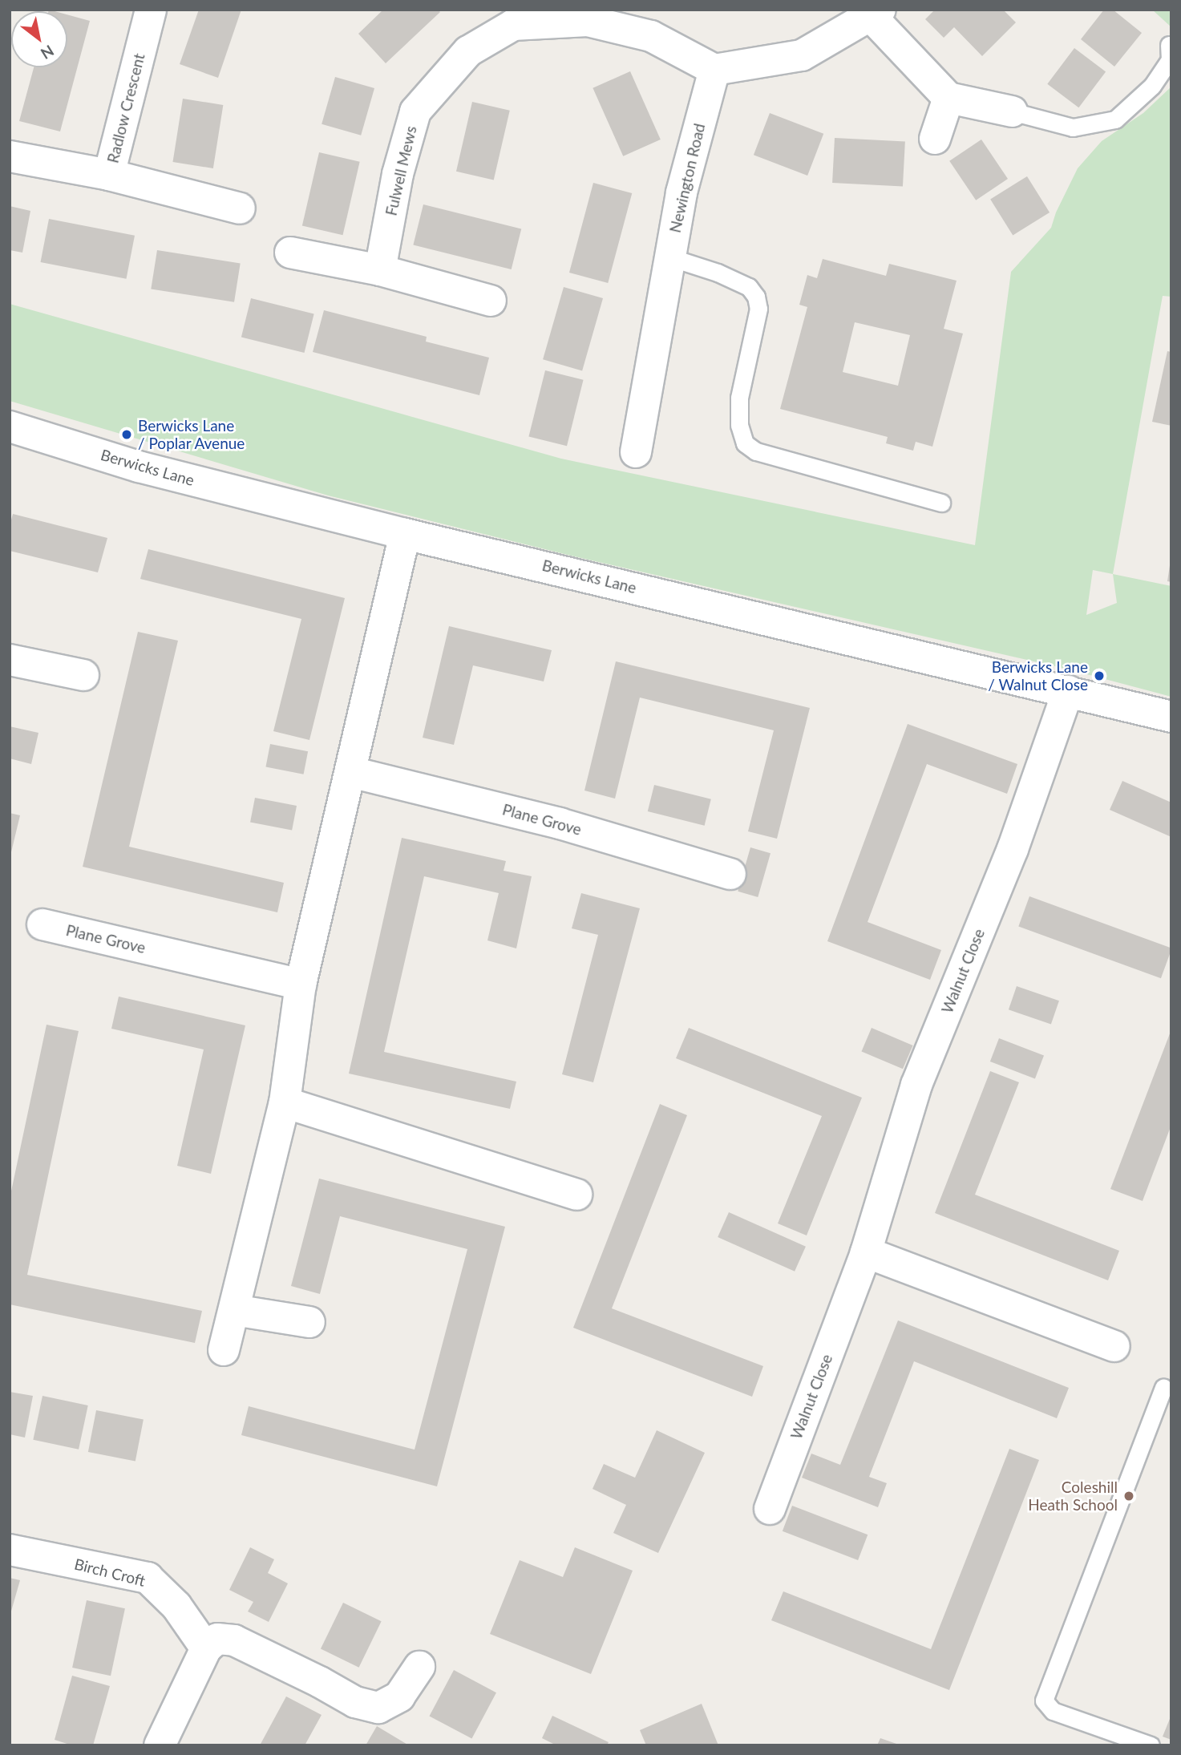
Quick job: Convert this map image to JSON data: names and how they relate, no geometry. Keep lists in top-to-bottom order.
{
  "streets": {
    "street": [
      "Radlow Crescent",
      "Fulwell Mews",
      "Newington Road",
      "Berwicks Lane",
      "Plane Grove",
      "Walnut Close",
      "Birch Croft"
    ]
  },
  "crossings": [
    ["Fulwell Mews", "Newington Road"],
    ["Berwicks Lane", "Walnut Close"]
  ],
  "places": ["Berwicks Lane / Poplar Avenue", "Berwicks Lane / Walnut Close", "Coleshill Heath School"],
  "north": "bottom right"
}
